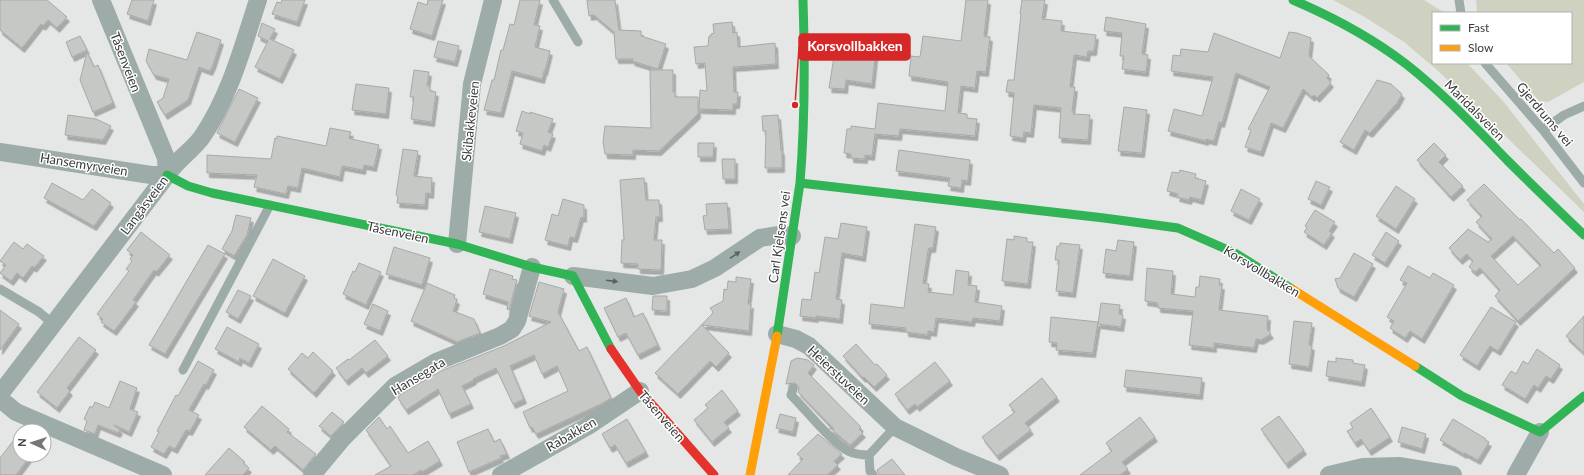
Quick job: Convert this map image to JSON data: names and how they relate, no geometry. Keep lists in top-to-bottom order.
{
  "streets": {
    "street": [
      "Tåsenveien",
      "Maridalsveien",
      "Skibakkeveien",
      "Hansemyrveien",
      "Langåsveien",
      "Carl Kjelsens vei",
      "Korsvollbakken",
      "Heierstuveien",
      "Hansegata",
      "Rabakken"
    ],
    "lane": ["Gjerdrums vei"]
  },
  "crossings": [
    ["Tåsenveien", "Skibakkeveien"],
    ["Tåsenveien", "Hansemyrveien"],
    ["Tåsenveien", "Langåsveien"],
    ["Tåsenveien", "Hansegata"],
    ["Tåsenveien", "Rabakken"],
    ["Hansemyrveien", "Langåsveien"],
    ["Carl Kjelsens vei", "Korsvollbakken"],
    ["Carl Kjelsens vei", "Heierstuveien"]
  ],
  "places": ["Korsvollbakken"],
  "legend": ["Fast", "Slow"],
  "north": "left"
}
